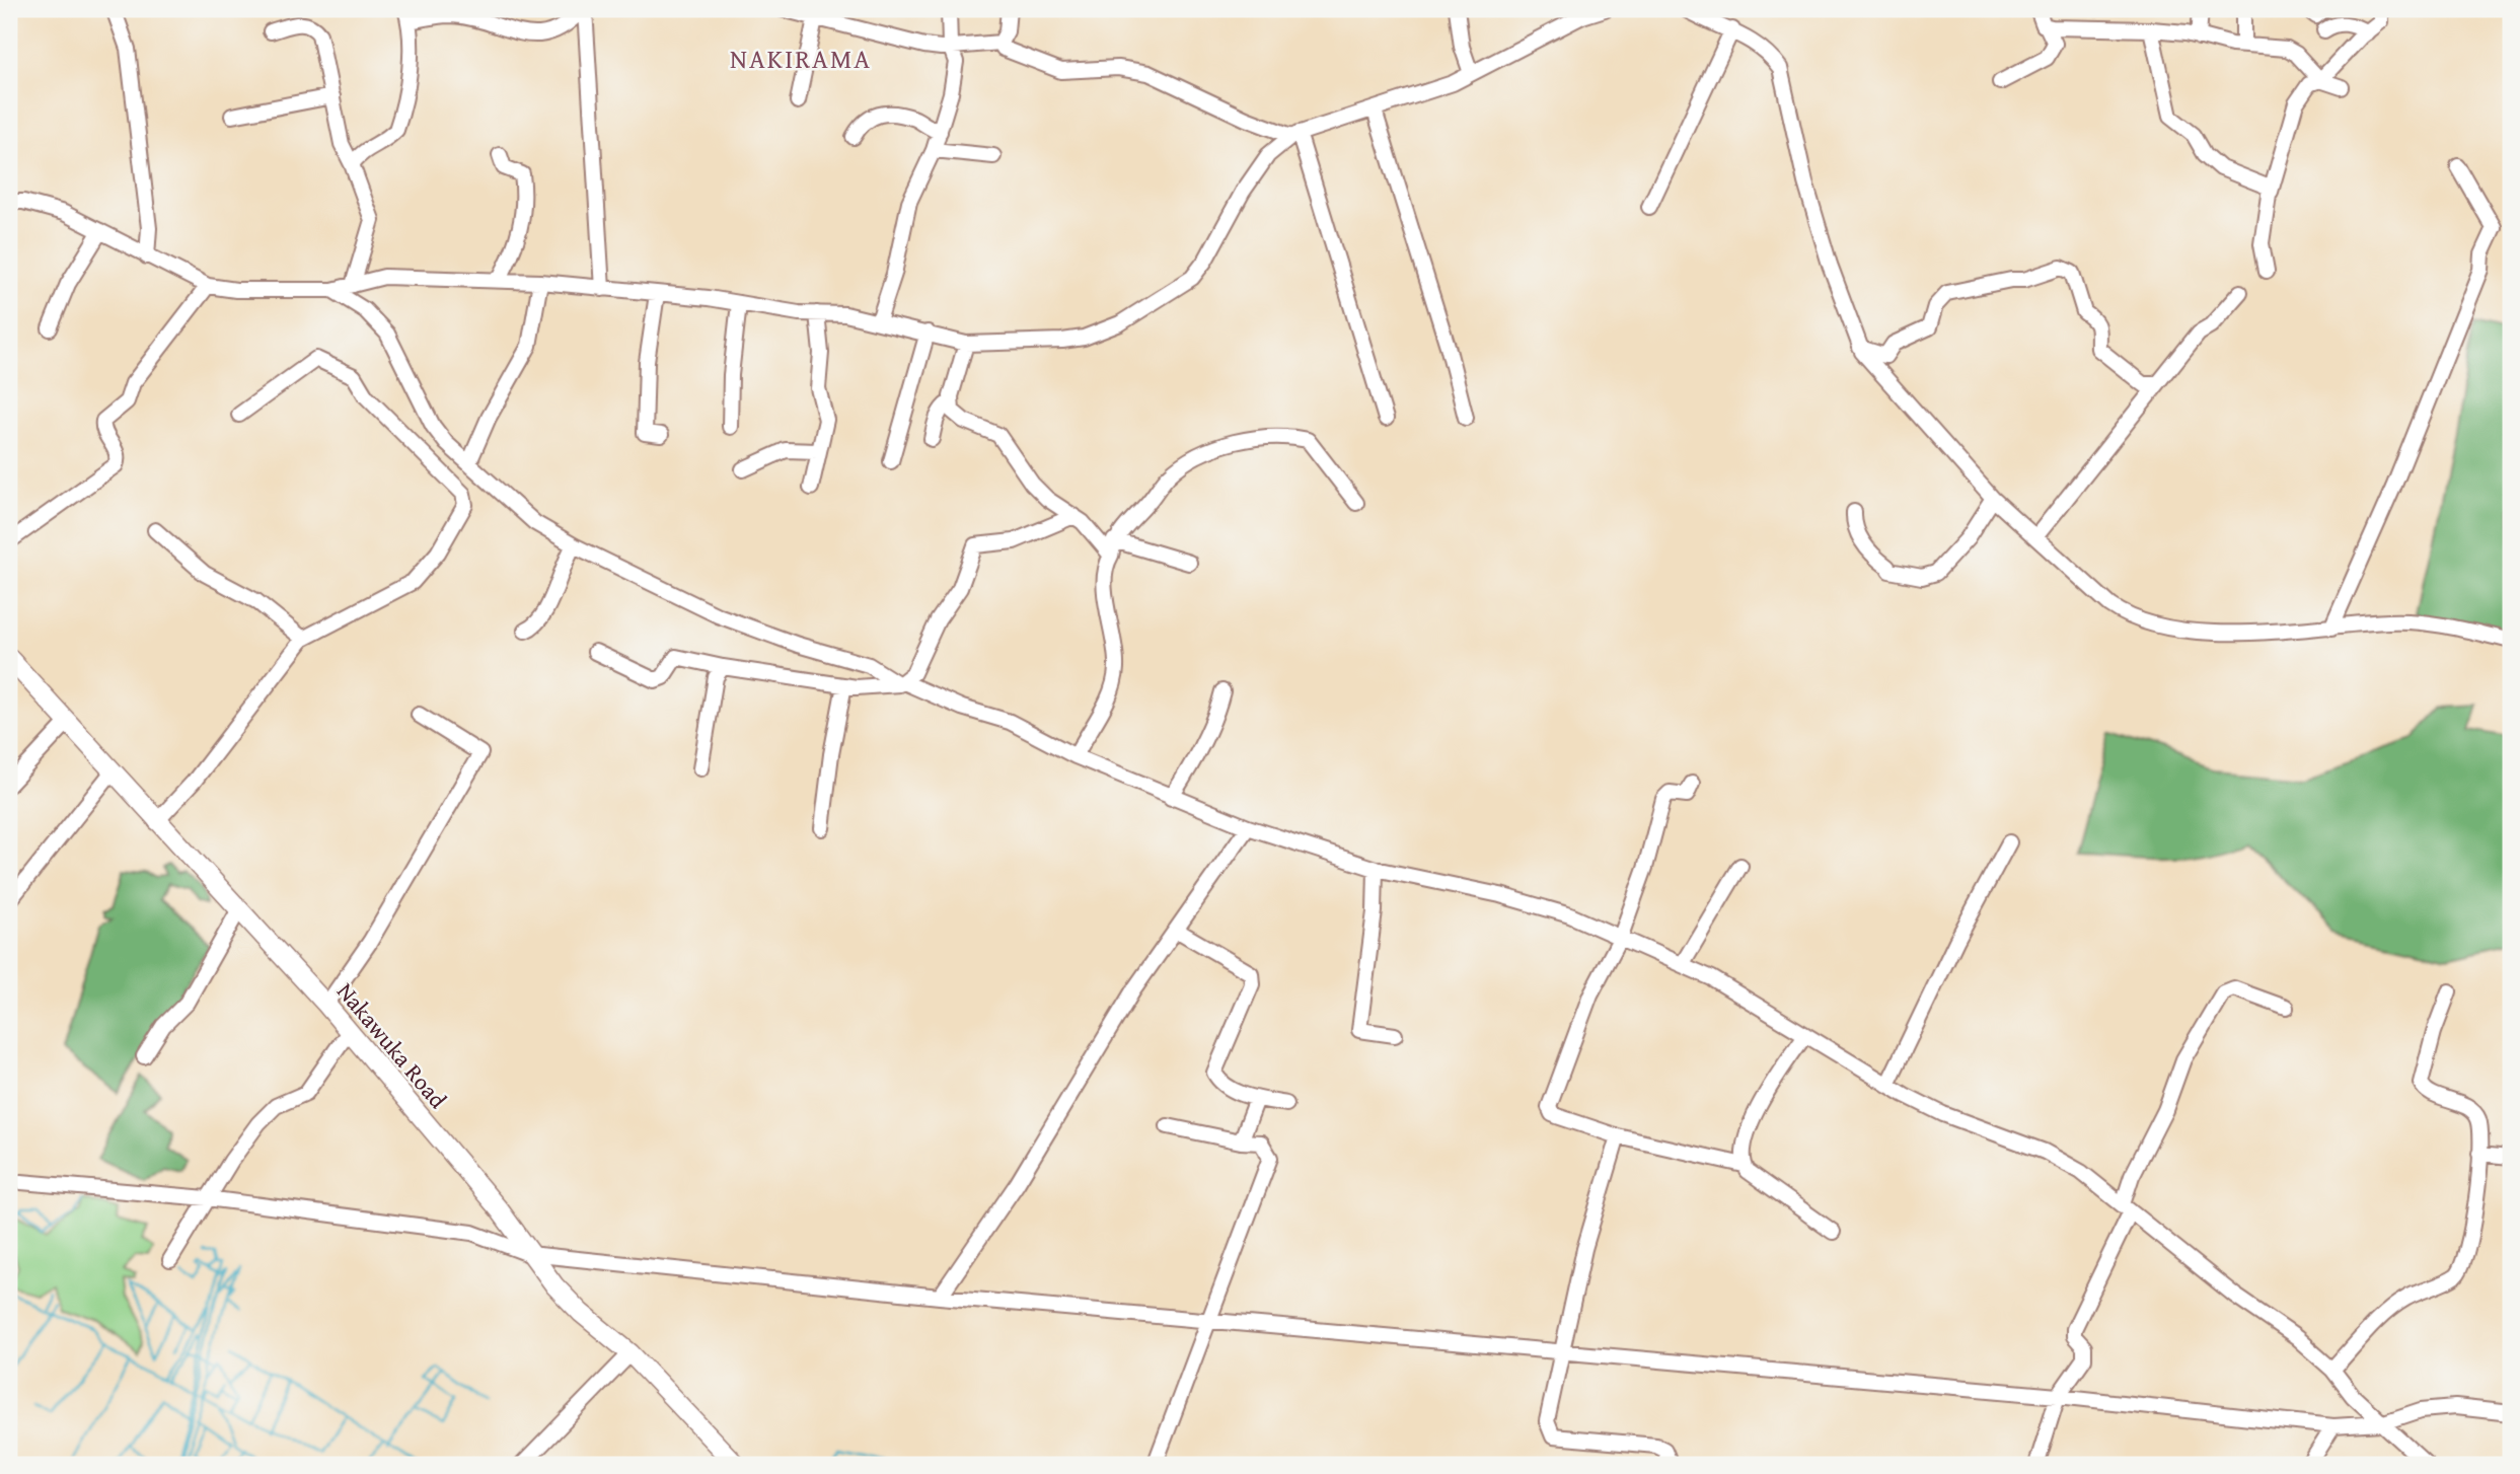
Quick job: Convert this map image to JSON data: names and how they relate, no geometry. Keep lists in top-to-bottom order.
{
  "streets": {
    "main road": ["Nakawuka Road"]
  },
  "districts": ["NAKIRAMA"]
}
